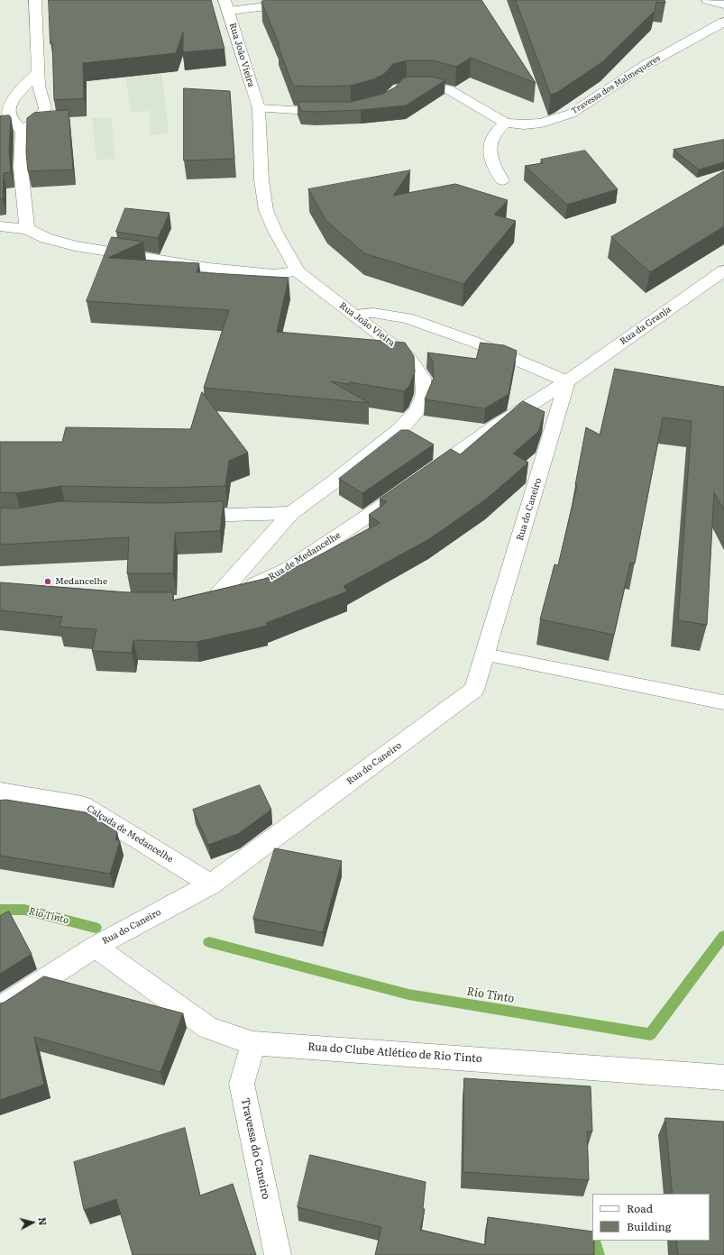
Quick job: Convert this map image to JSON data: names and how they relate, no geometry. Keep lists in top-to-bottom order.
{
  "streets": {
    "street": [
      "Rua João Vieira",
      "Travessa dos Malmequeres",
      "Rua da Granja",
      "Rua do Caneiro",
      "Rua de Medancelhe",
      "Calçada de Medancelhe",
      "Rua do Clube Atlético de Rio Tinto",
      "Travessa do Caneiro"
    ]
  },
  "crossings": [
    ["Rua João Vieira", "Rua de Medancelhe"],
    ["Rua da Granja", "Rua do Caneiro"],
    ["Rua do Caneiro", "Calçada de Medancelhe"],
    ["Rua do Caneiro", "Rua do Clube Atlético de Rio Tinto"],
    ["Rua do Clube Atlético de Rio Tinto", "Travessa do Caneiro"]
  ],
  "water": ["Rio Tinto"],
  "places": ["Medancelhe"],
  "legend": ["Road", "Building"],
  "north": "right"
}
